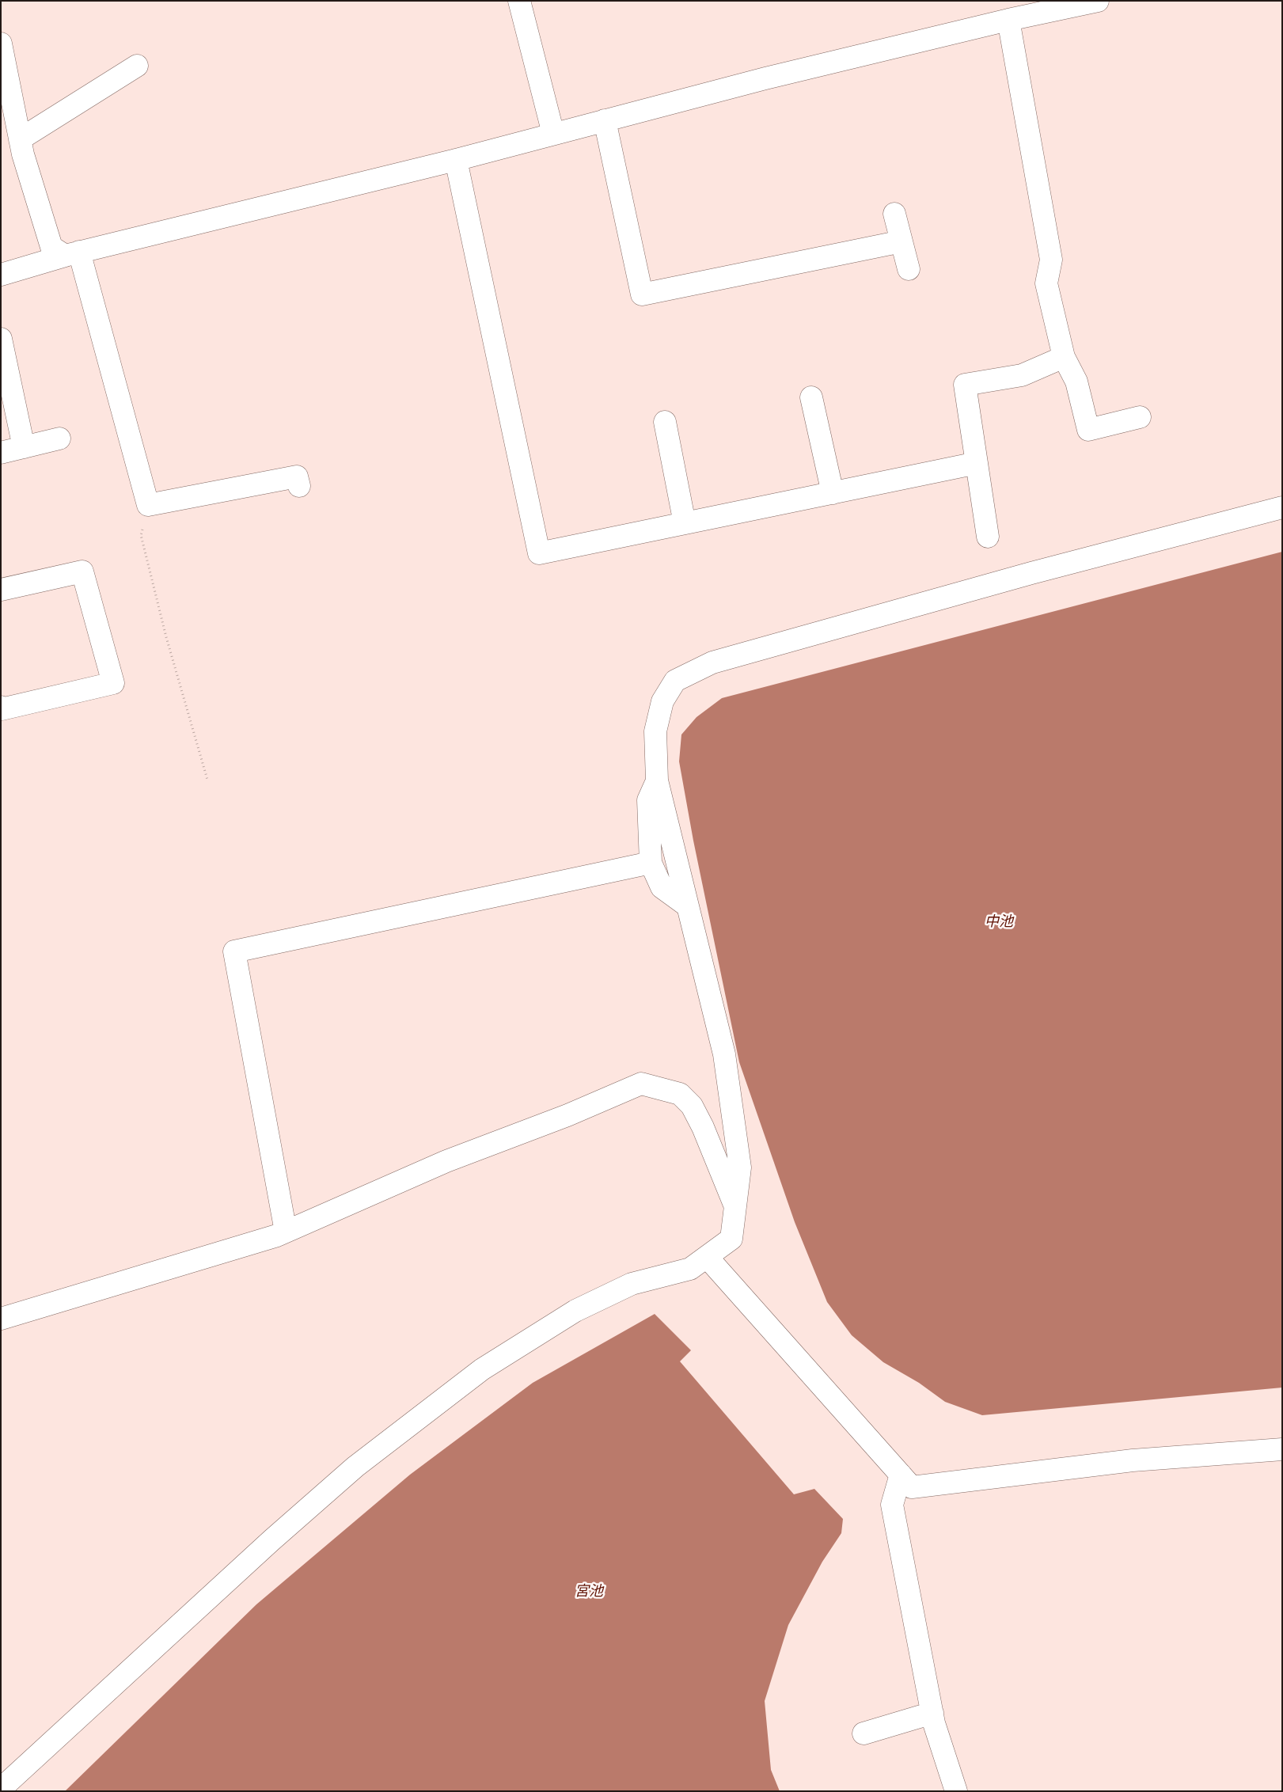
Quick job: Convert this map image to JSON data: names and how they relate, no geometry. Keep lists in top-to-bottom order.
{
  "water": ["中池", "宮池"]
}
